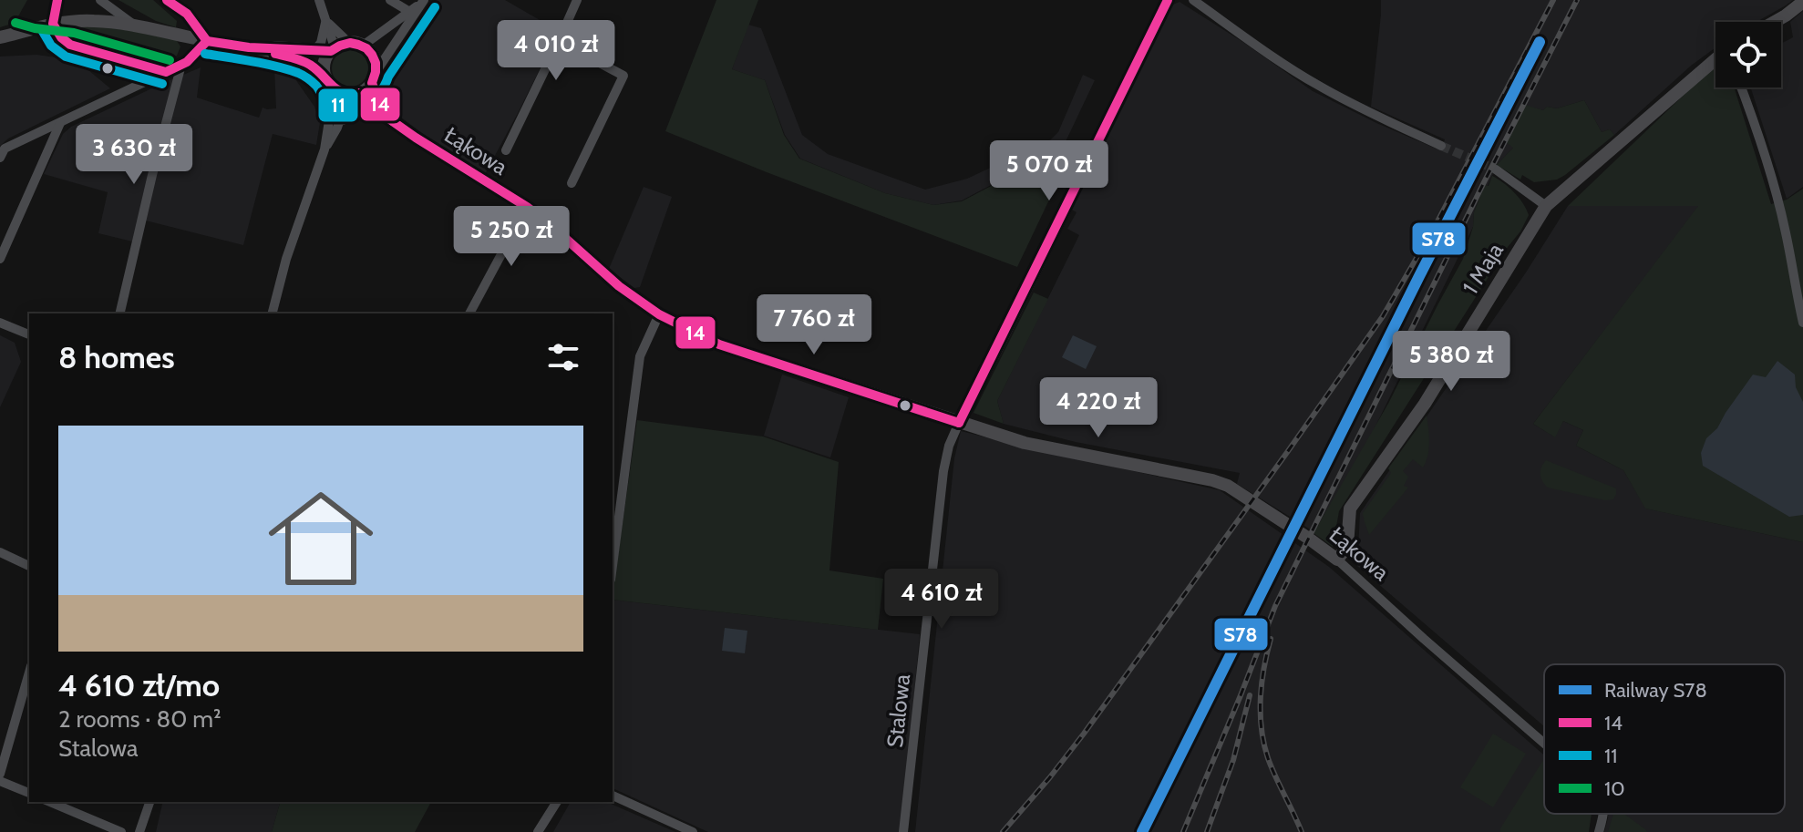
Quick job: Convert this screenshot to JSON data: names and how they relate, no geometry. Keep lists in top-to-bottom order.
{
  "streets": {
    "main road": ["Łąkowa", "1 Maja"],
    "street": ["Stalowa"]
  },
  "crossings": [
    ["Łąkowa", "1 Maja"],
    ["Łąkowa", "Stalowa"]
  ],
  "lines": [
    "transit line 14",
    "transit line 11",
    "transit line 10",
    "rail line S78"
  ],
  "legend": [
    "Railway S78",
    "14",
    "11",
    "10"
  ],
  "page": {
    "price": [
      "4 010 zł",
      "3 630 zł",
      "5 070 zł",
      "5 250 zł",
      "7 760 zł",
      "5 380 zł",
      "4 220 zł",
      "4 610 zł"
    ],
    "heading": "8 homes",
    "list": [
      {
        "name": "4 610 zł/mo",
        "note": "2 rooms · 80 m² · Stalowa"
      }
    ]
  }
}
